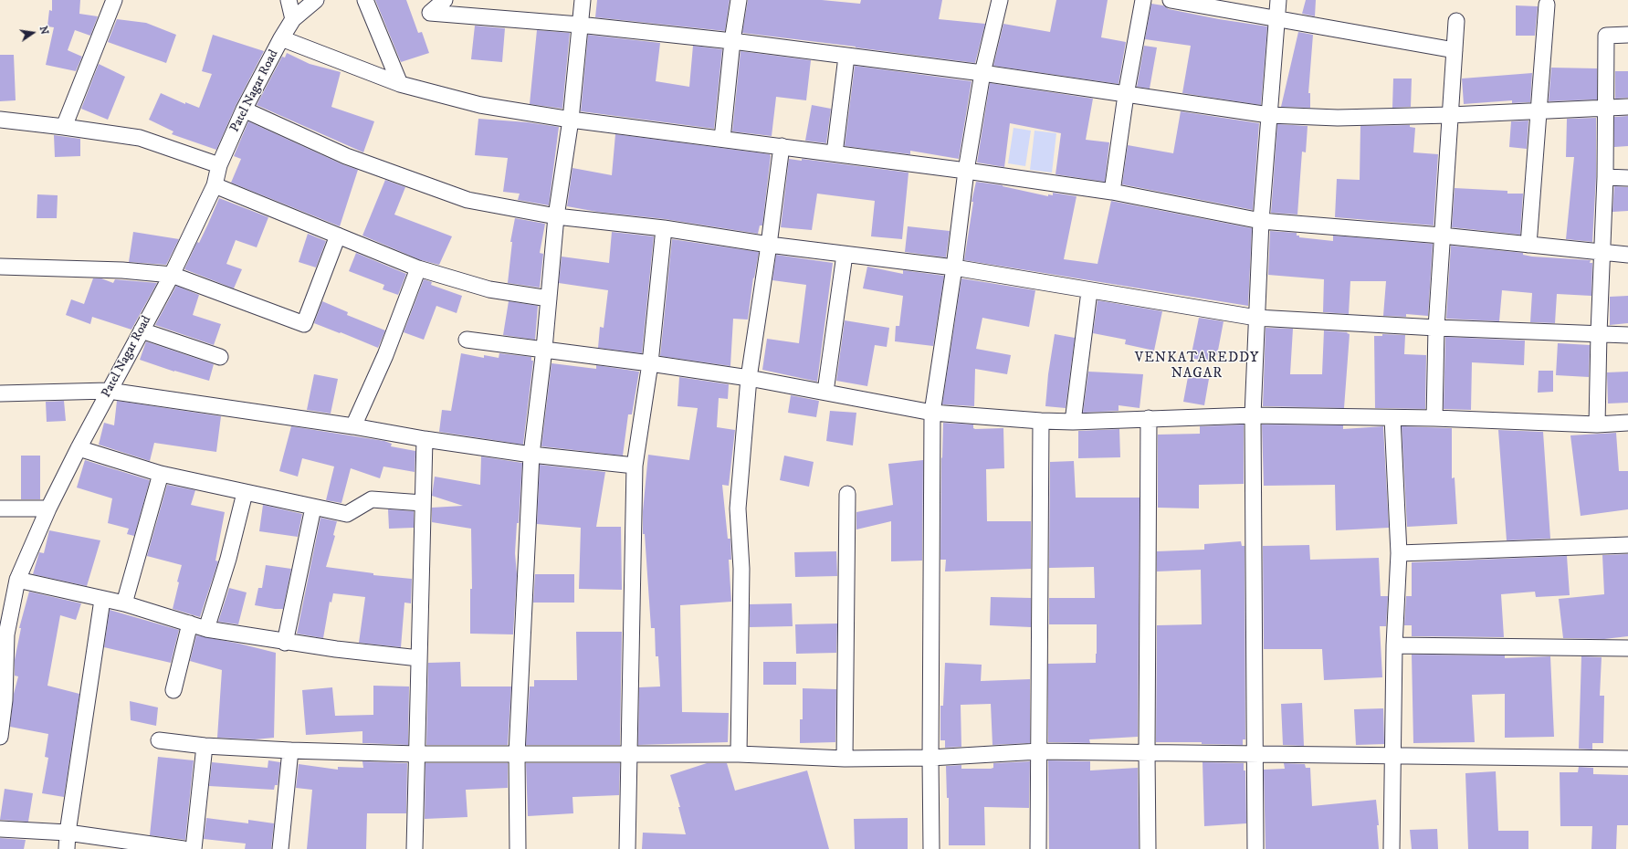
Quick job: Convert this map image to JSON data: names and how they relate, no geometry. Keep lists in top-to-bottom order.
{
  "streets": {
    "street": ["Patel Nagar Road"]
  },
  "districts": ["VENKATAREDDY NAGAR"],
  "north": "right"
}
